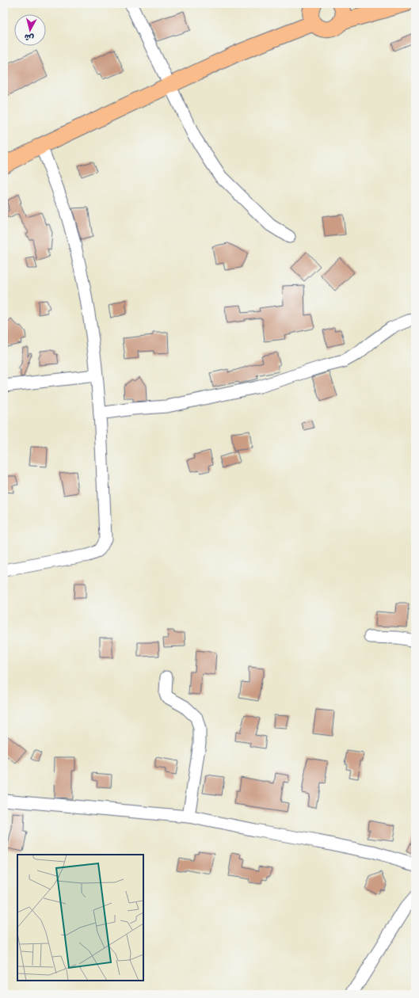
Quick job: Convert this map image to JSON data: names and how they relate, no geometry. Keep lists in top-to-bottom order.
{
  "north": "bottom"
}
